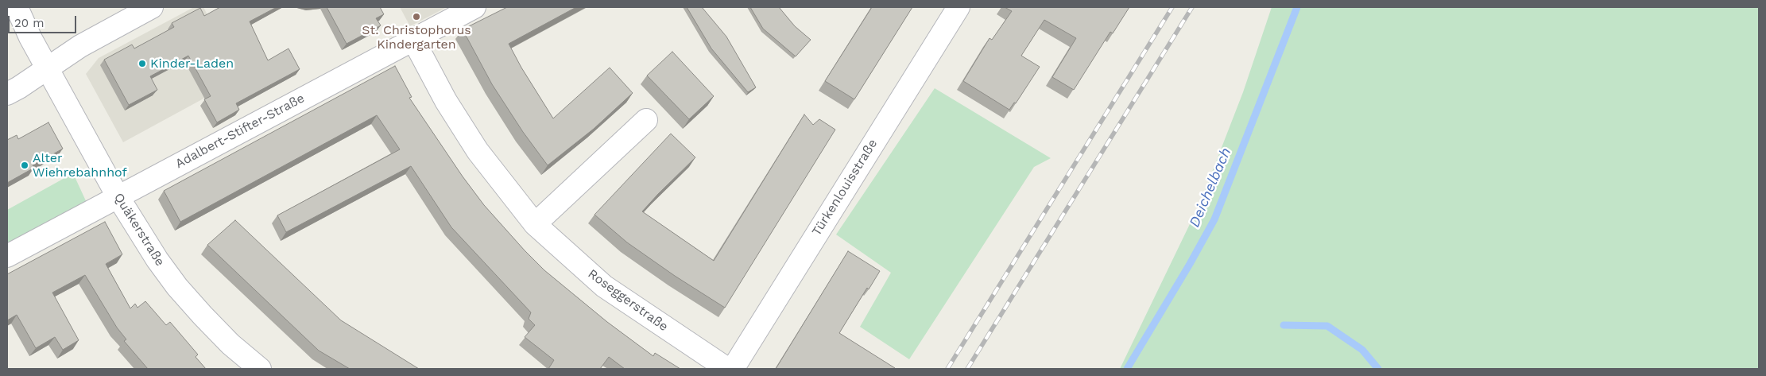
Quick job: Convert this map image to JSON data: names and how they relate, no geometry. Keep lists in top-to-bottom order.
{
  "streets": {
    "street": [
      "Adalbert-Stifter-Straße",
      "Türkenlouisstraße",
      "Quäkerstraße",
      "Roseggerstraße"
    ]
  },
  "crossings": [
    ["Adalbert-Stifter-Straße", "Quäkerstraße"],
    ["Adalbert-Stifter-Straße", "Roseggerstraße"]
  ],
  "water": ["Deichelbach"],
  "places": ["St. Christophorus Kindergarten", "Kinder-Laden", "Alter Wiehrebahnhof"],
  "scale_bar": "20 m"
}
